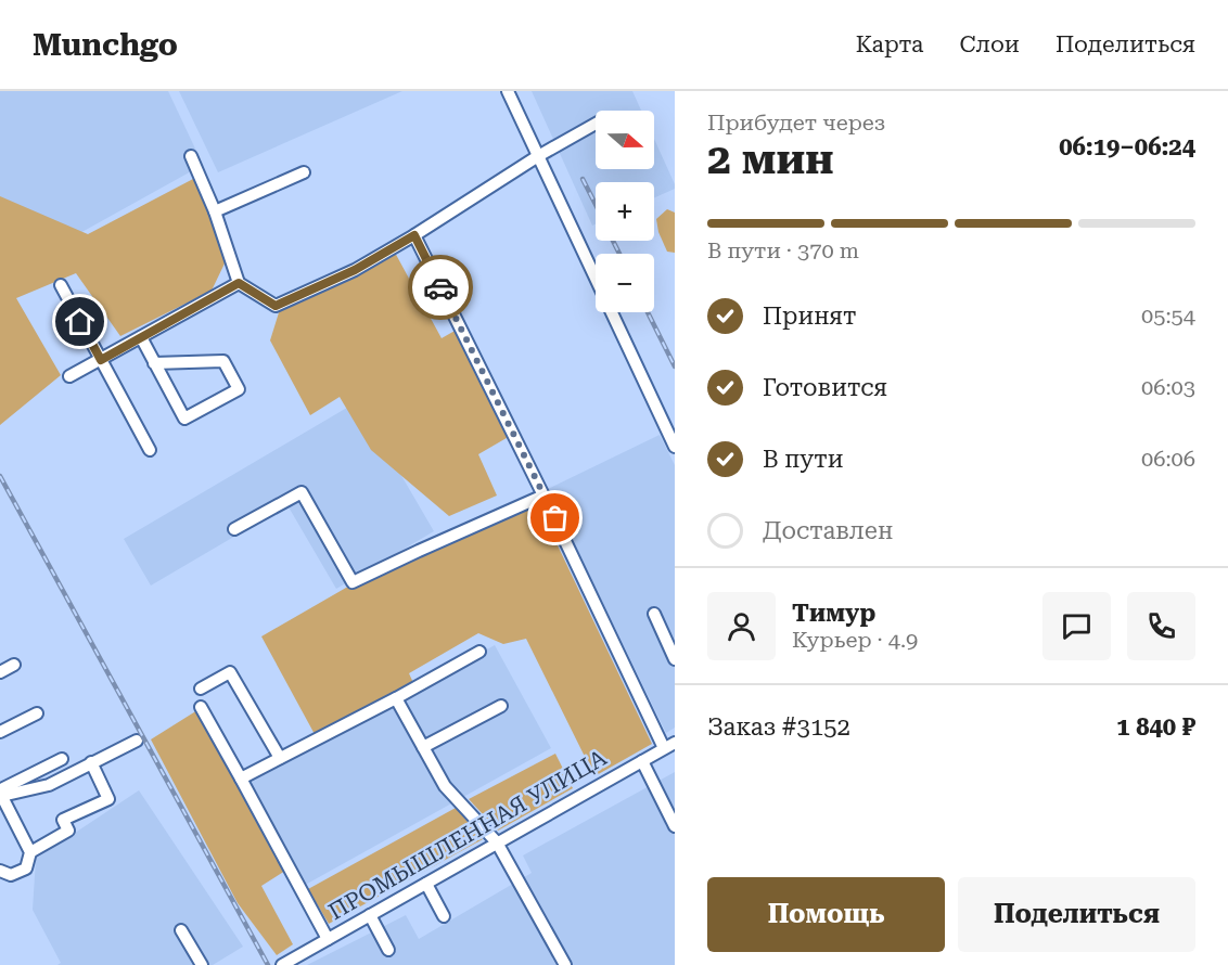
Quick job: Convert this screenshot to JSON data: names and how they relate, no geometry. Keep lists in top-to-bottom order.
{
  "streets": {
    "street": ["ПРОМЫШЛЕННАЯ УЛИЦА"]
  },
  "north": "right",
  "page": {
    "header": "Munchgo",
    "nav": ["Карта", "Слои", "Поделиться"],
    "heading": ["2 мин", "Прибудет через", "06:19–06:24"],
    "panel": [
      "Тимур",
      "Курьер · 4.9",
      "Заказ #3152",
      "1 840 ₽"
    ],
    "map_buttons": ["+", "−"],
    "bar": "В пути · 370 m",
    "list": [
      ["Принят", "05:54"],
      ["Готовится", "06:03"],
      ["В пути", "06:06"],
      "Доставлен"
    ],
    "buttons": ["Помощь", "Поделиться"]
  }
}
